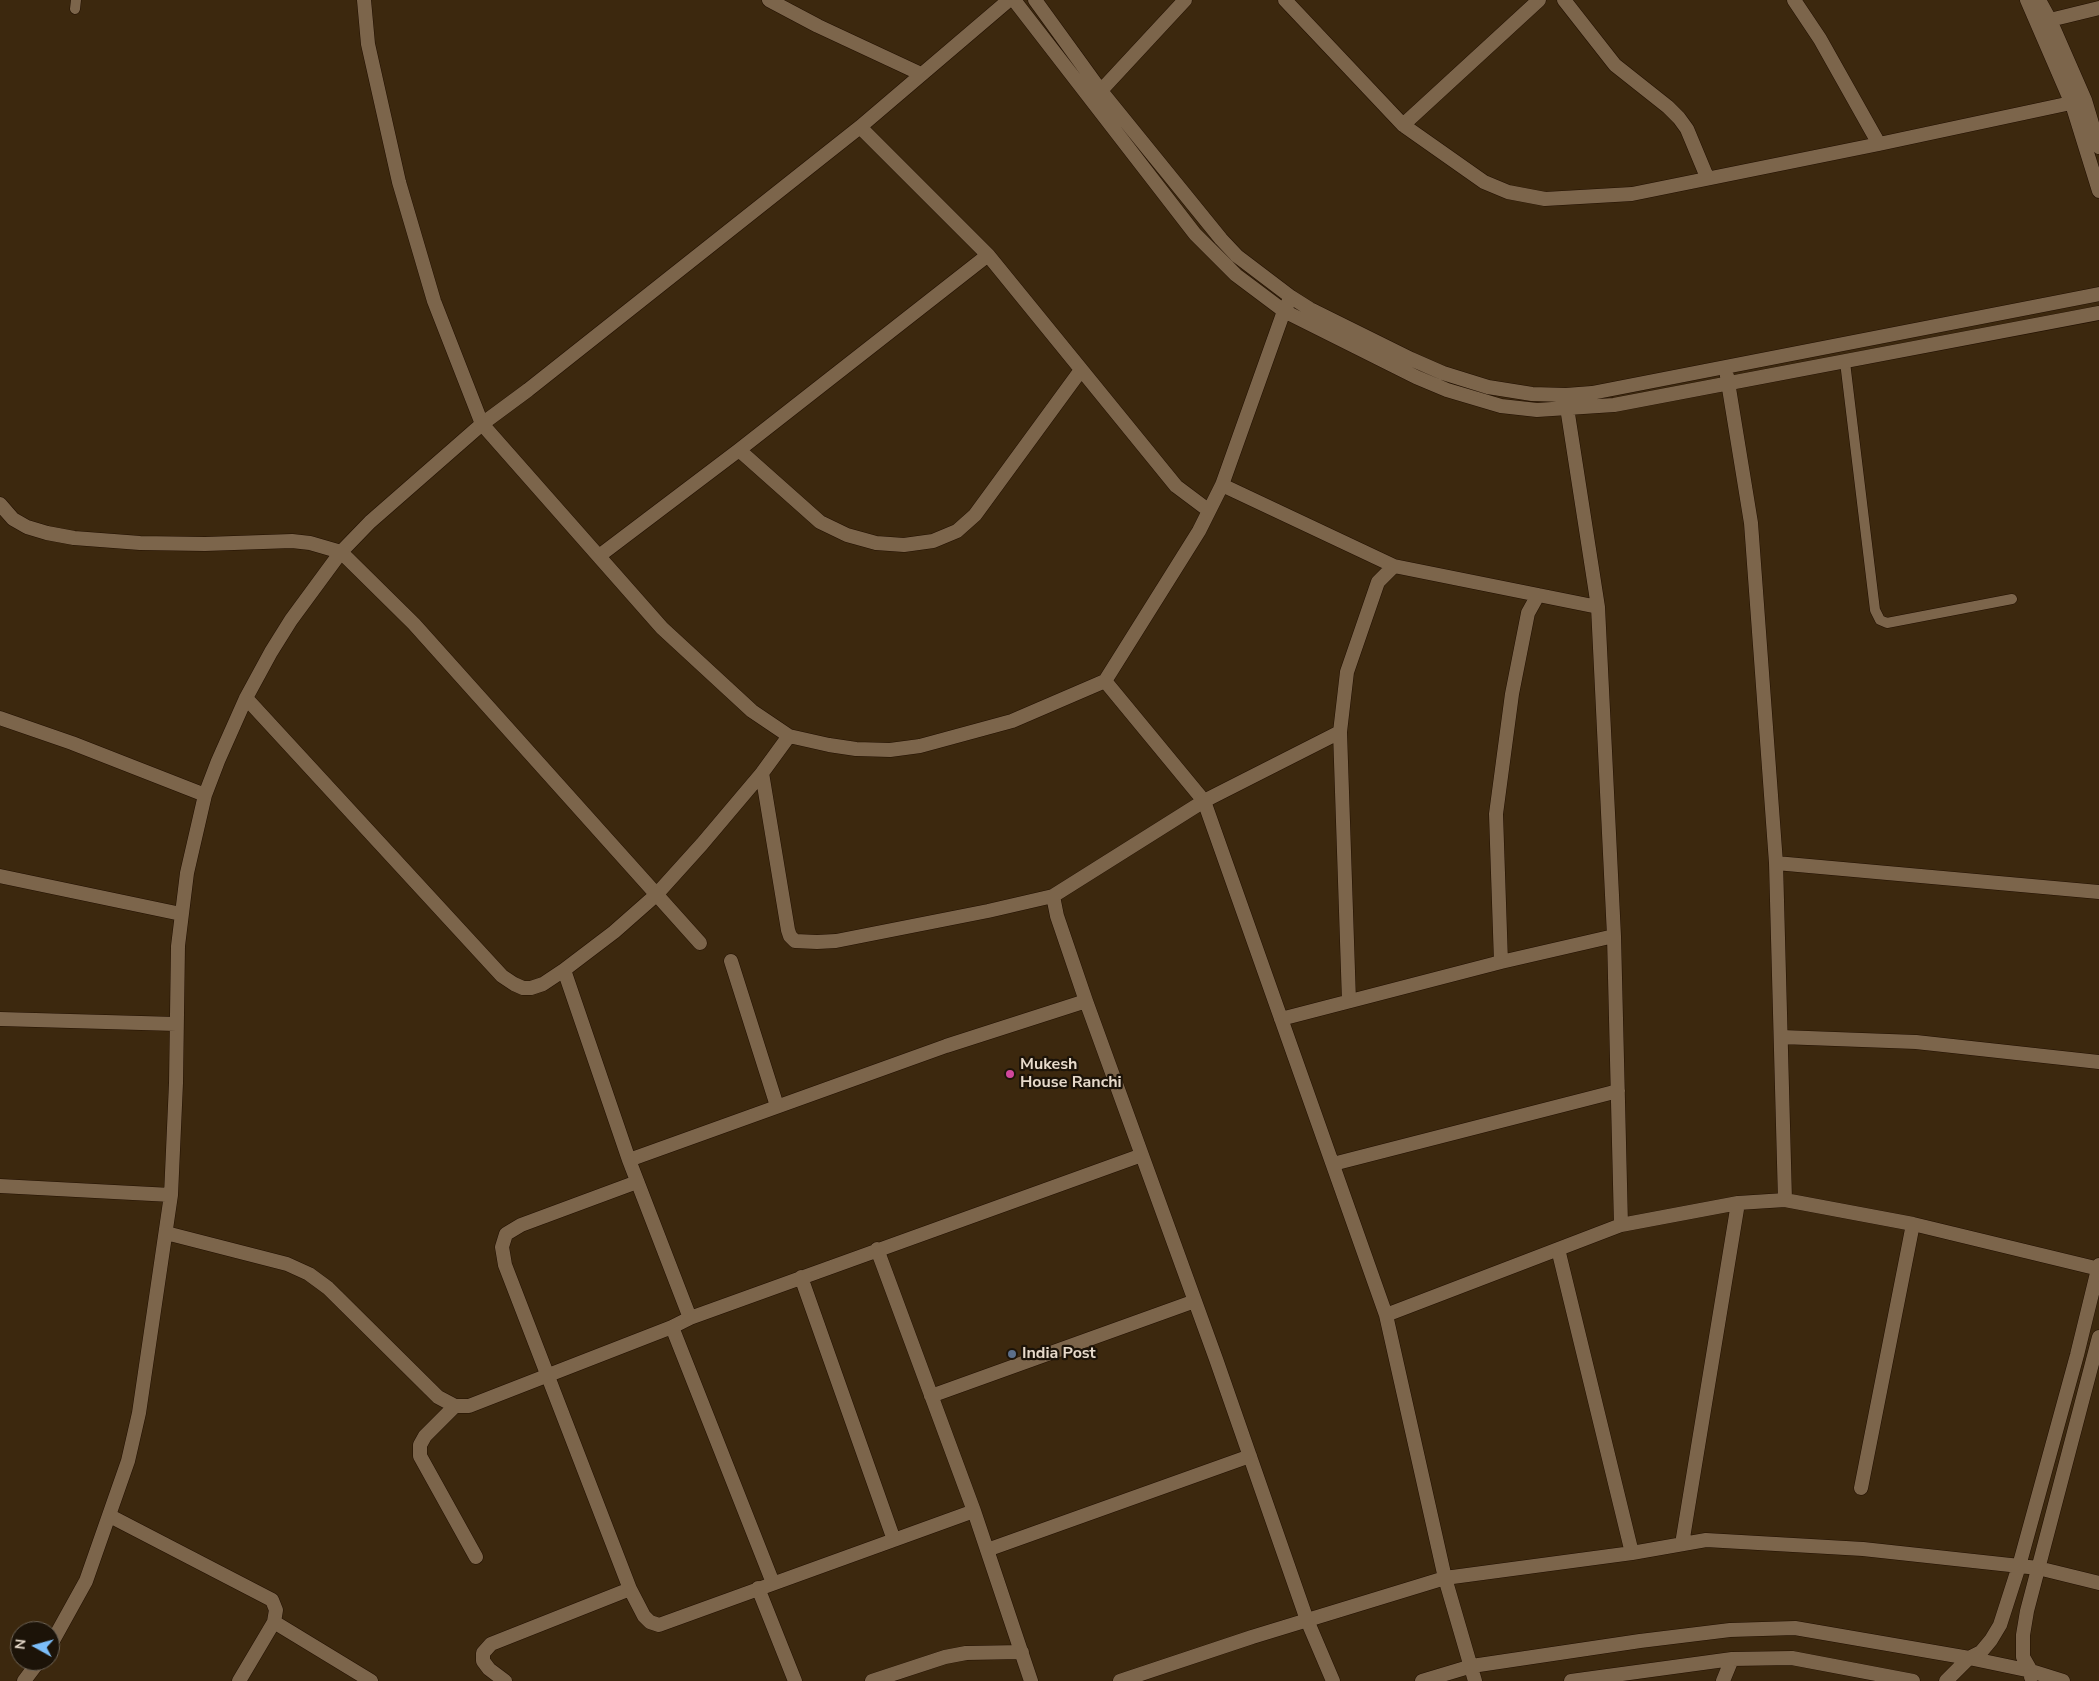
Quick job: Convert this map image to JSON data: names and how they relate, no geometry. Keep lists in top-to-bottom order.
{
  "places": ["Mukesh House Ranchi", "India Post"],
  "north": "left"
}
